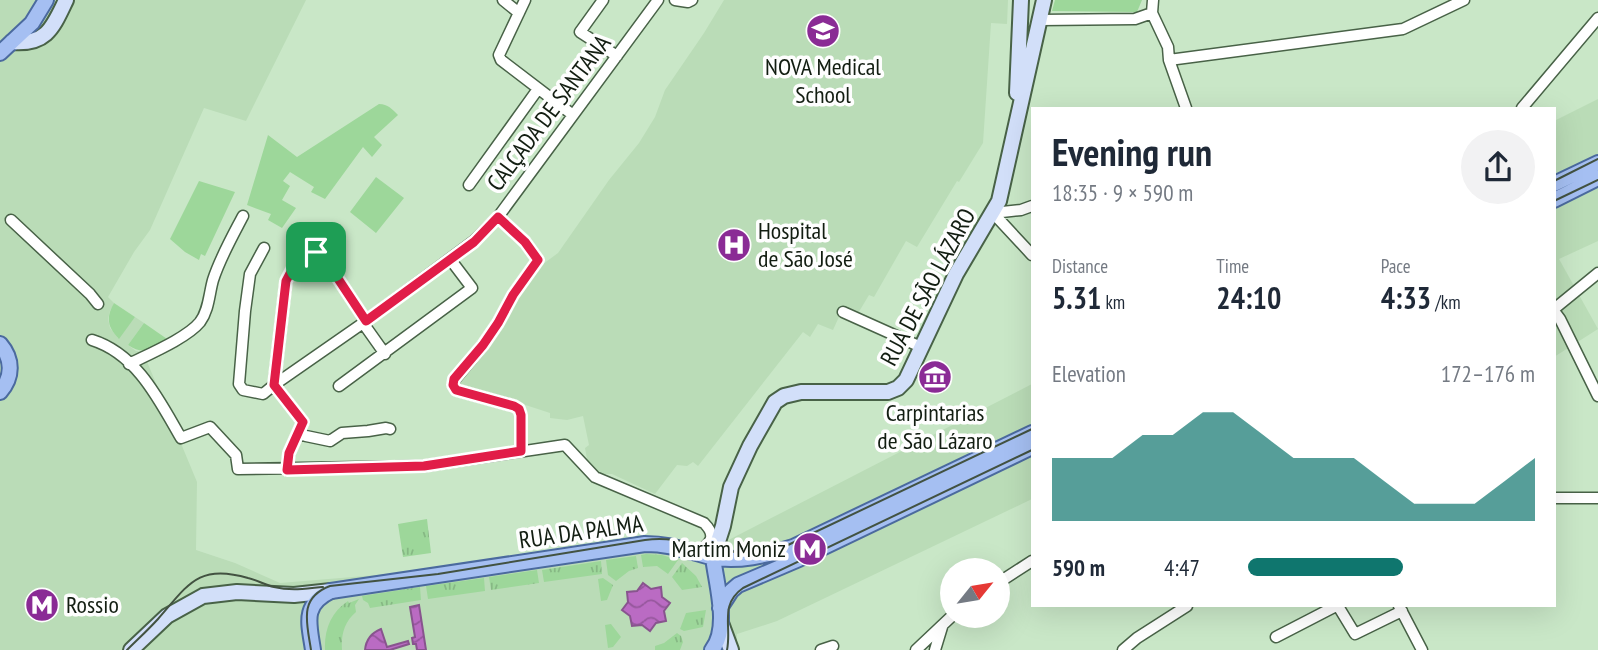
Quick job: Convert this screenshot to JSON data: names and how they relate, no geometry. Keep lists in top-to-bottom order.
{
  "streets": {
    "main road": ["RUA DA PALMA"],
    "street": ["CALÇADA DE SANTANA", "RUA DE SÃO LÁZARO"]
  },
  "crossings": [
    ["RUA DE SÃO LÁZARO", "RUA DA PALMA"]
  ],
  "places": {
    "school or university": ["NOVA Medical School"],
    "hospital": ["Hospital de São José"],
    "museum": ["Carpintarias de São Lázaro"],
    "metro station": ["Martim Moniz", "Rossio"]
  },
  "north": "top right",
  "page": {
    "heading": ["Evening run", "18:35 · 9 × 590 m"],
    "stats": [
      ["Distance", "5.31 km"],
      ["Time", "24:10"],
      ["Pace", "4:33 /km"]
    ],
    "chart": ["Elevation", "172–176 m"],
    "list": [
      {
        "name": "590 m",
        "note": "4:47"
      }
    ]
  }
}
